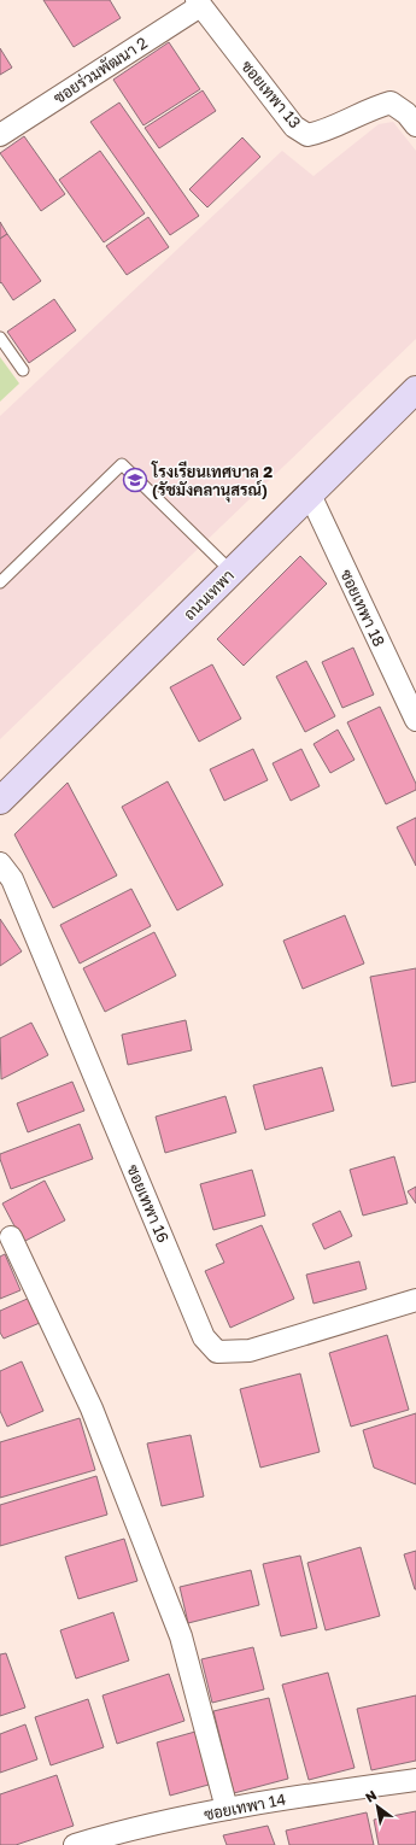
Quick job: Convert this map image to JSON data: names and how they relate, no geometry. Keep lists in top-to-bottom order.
{
  "streets": {
    "street": [
      "ซอยร่วมพัฒนา 2",
      "ซอยเทพา 13",
      "ถนนเทพา",
      "ซอยเทพา 18",
      "ซอยเทพา 16",
      "ซอยเทพา 14"
    ]
  },
  "crossings": [
    ["ซอยร่วมพัฒนา 2", "ซอยเทพา 13"],
    ["ถนนเทพา", "ซอยเทพา 18"]
  ],
  "places": {
    "school or university": ["โรงเรียนเทศบาล 2 (รัชมังคลานุสรณ์)"]
  },
  "north": "top left"
}
